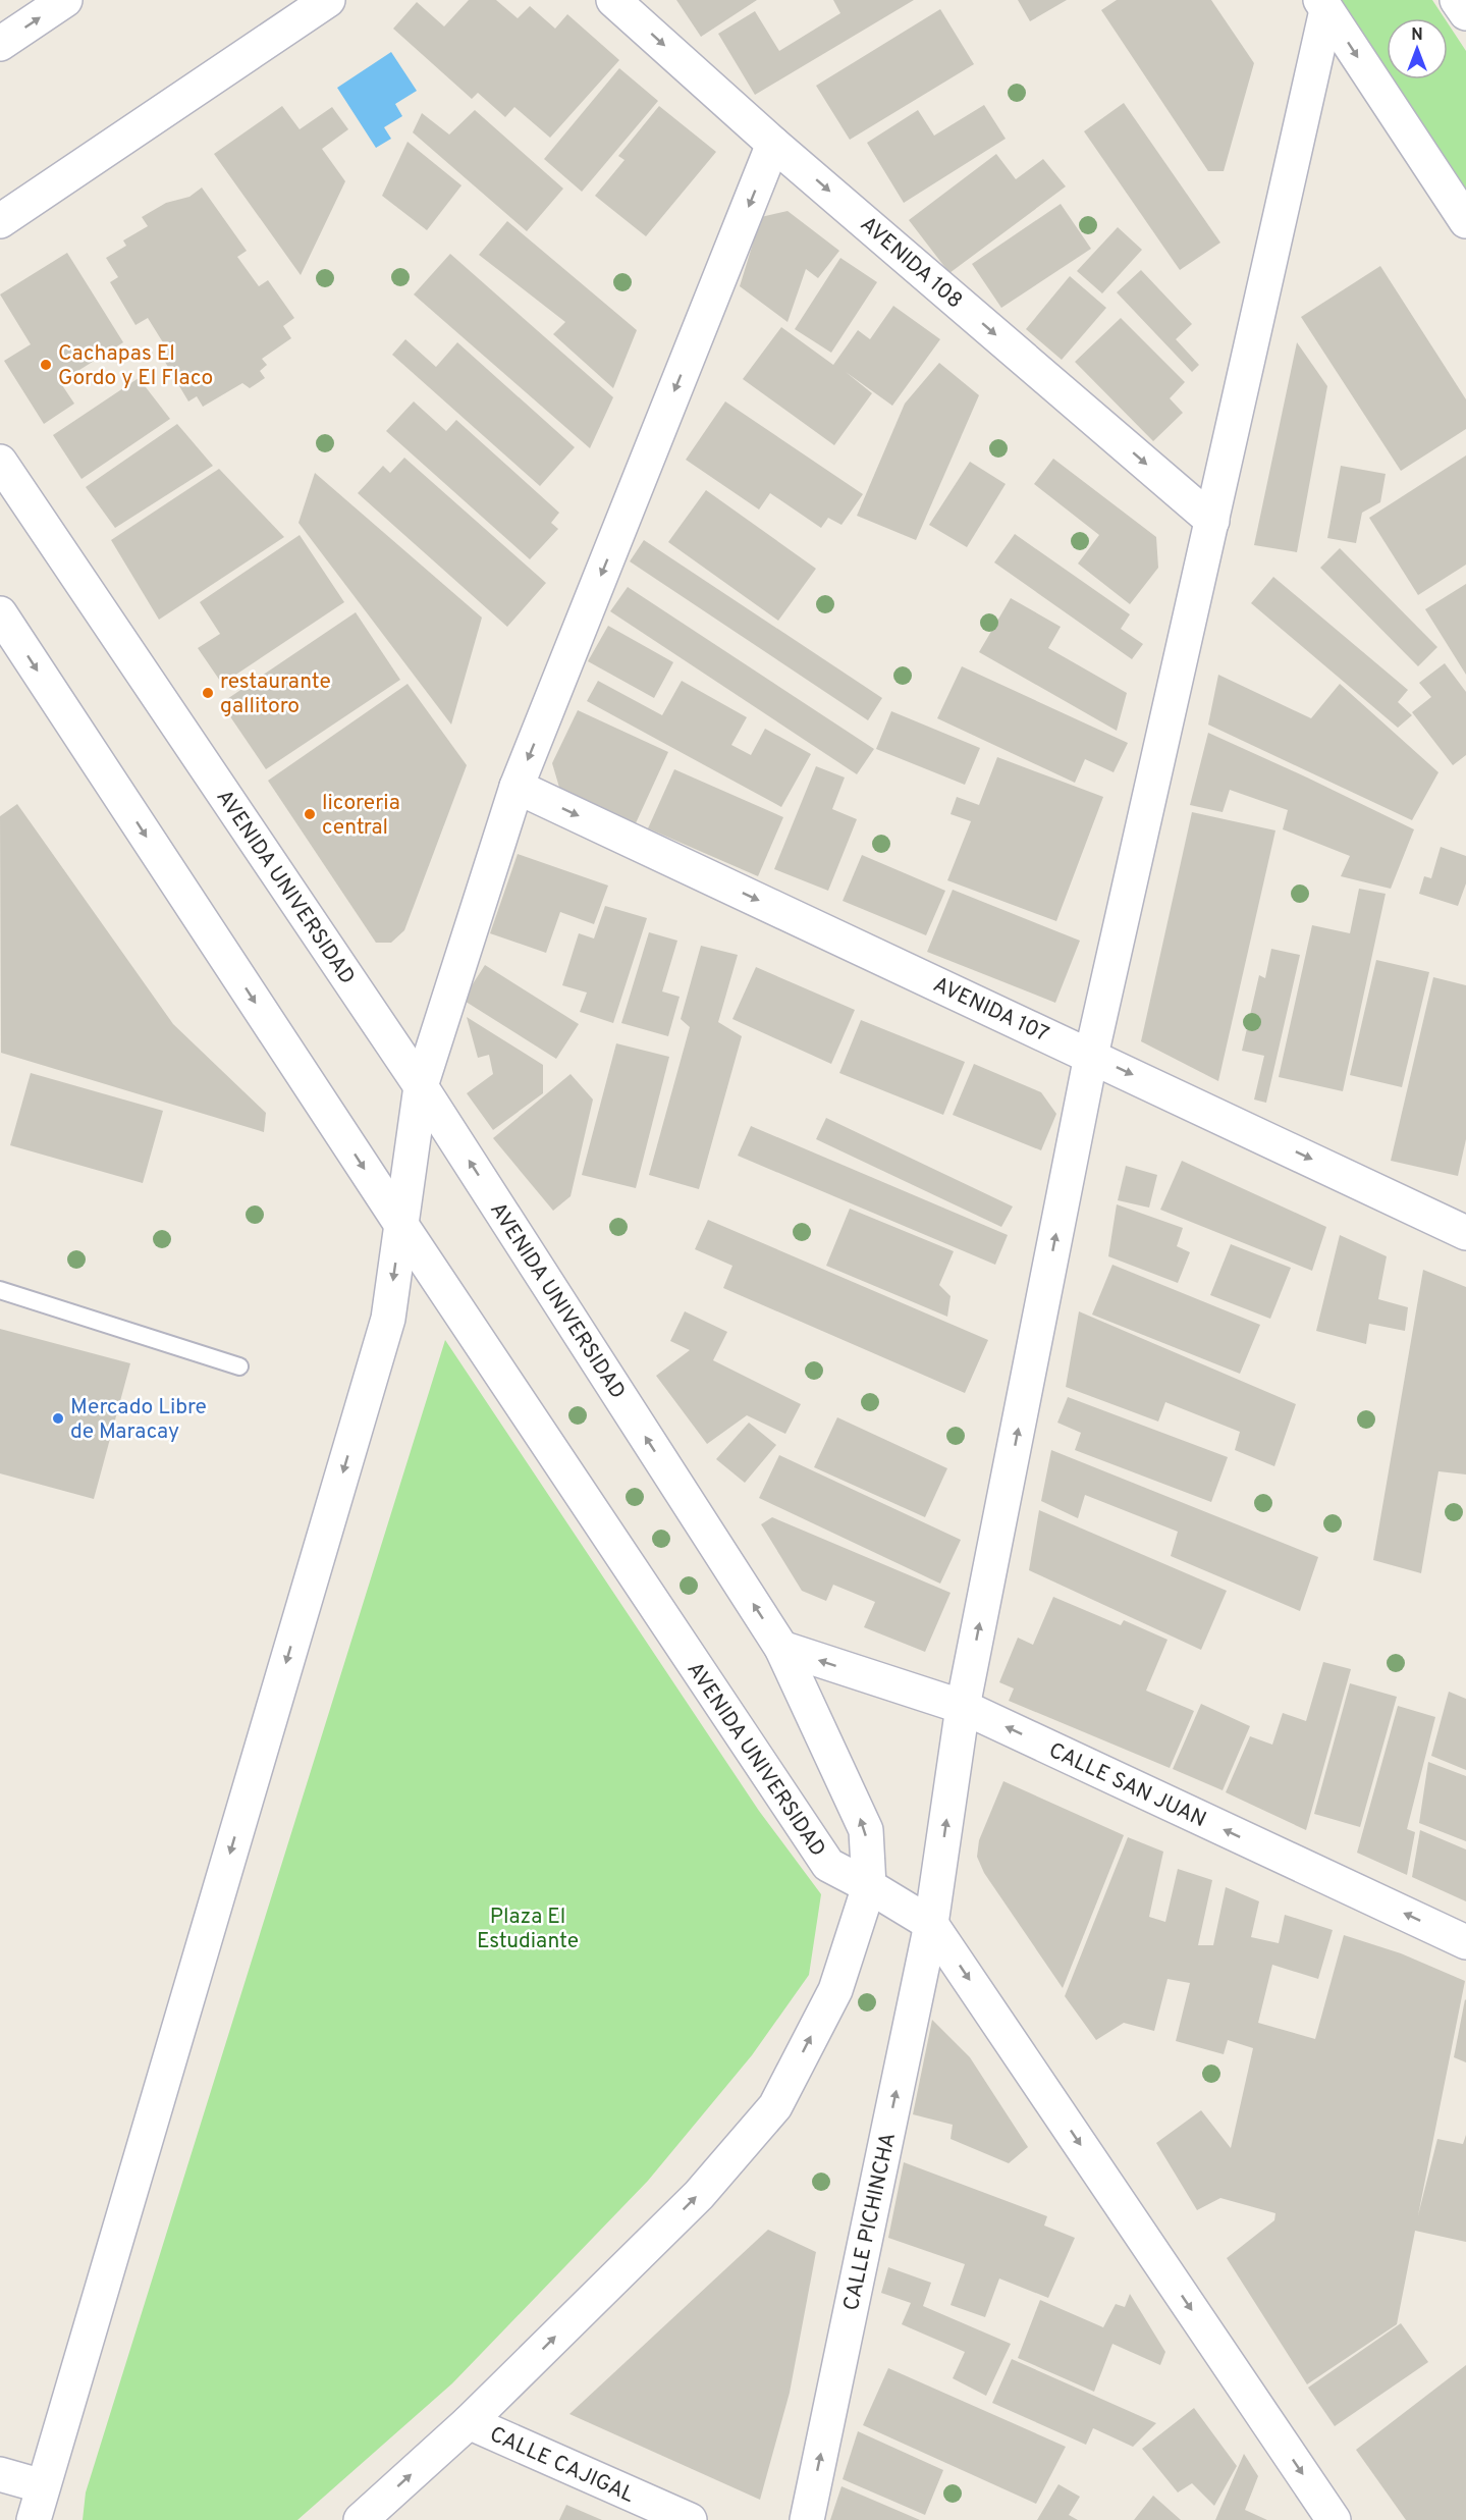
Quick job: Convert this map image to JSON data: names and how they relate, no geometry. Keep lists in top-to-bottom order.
{
  "streets": {
    "street": [
      "AVENIDA 108",
      "AVENIDA UNIVERSIDAD",
      "AVENIDA 107",
      "CALLE SAN JUAN",
      "CALLE PICHINCHA",
      "CALLE CAJIGAL"
    ]
  },
  "crossings": [
    ["AVENIDA 108", "CALLE PICHINCHA"],
    ["AVENIDA UNIVERSIDAD", "CALLE SAN JUAN"],
    ["AVENIDA 107", "CALLE PICHINCHA"],
    ["CALLE SAN JUAN", "CALLE PICHINCHA"]
  ],
  "one_way": [
    "AVENIDA 108",
    "AVENIDA 107",
    "CALLE SAN JUAN",
    "CALLE PICHINCHA"
  ],
  "parks": ["Plaza El Estudiante"],
  "places": [
    "Cachapas El Gordo y El Flaco",
    "restaurante gallitoro",
    "licoreria central",
    "Mercado Libre de Maracay"
  ],
  "north": "top"
}
